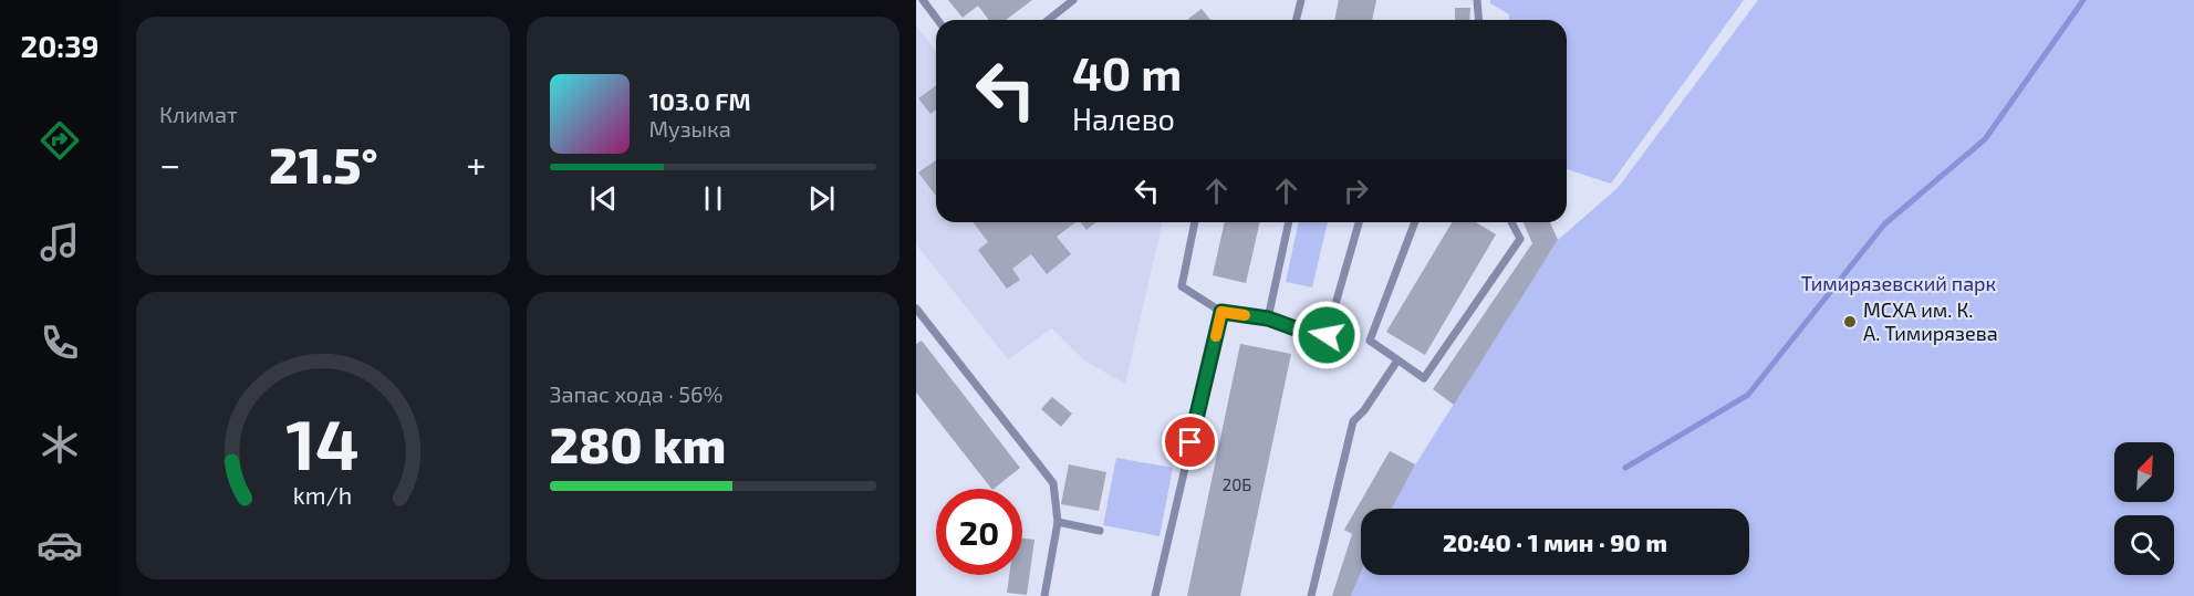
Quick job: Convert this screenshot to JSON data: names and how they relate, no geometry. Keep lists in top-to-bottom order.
{
  "parks": ["Тимирязевский парк"],
  "places": ["МСХА им. К. А. Тимирязева"],
  "house_numbers": ["20Б"],
  "north": "top right",
  "page": {
    "tabs": "20:39",
    "tile": [
      "Климат",
      ["Запас хода · 56%", "280 km"]
    ],
    "turn": ["40 m", "Налево"],
    "song": ["103.0 FM", "Музыка"],
    "heat": ["−", "21.5°", "+"],
    "limit": "20",
    "trip": "20:40 · 1 мин · 90 m",
    "gauge": ["14", "km/h"]
  }
}
